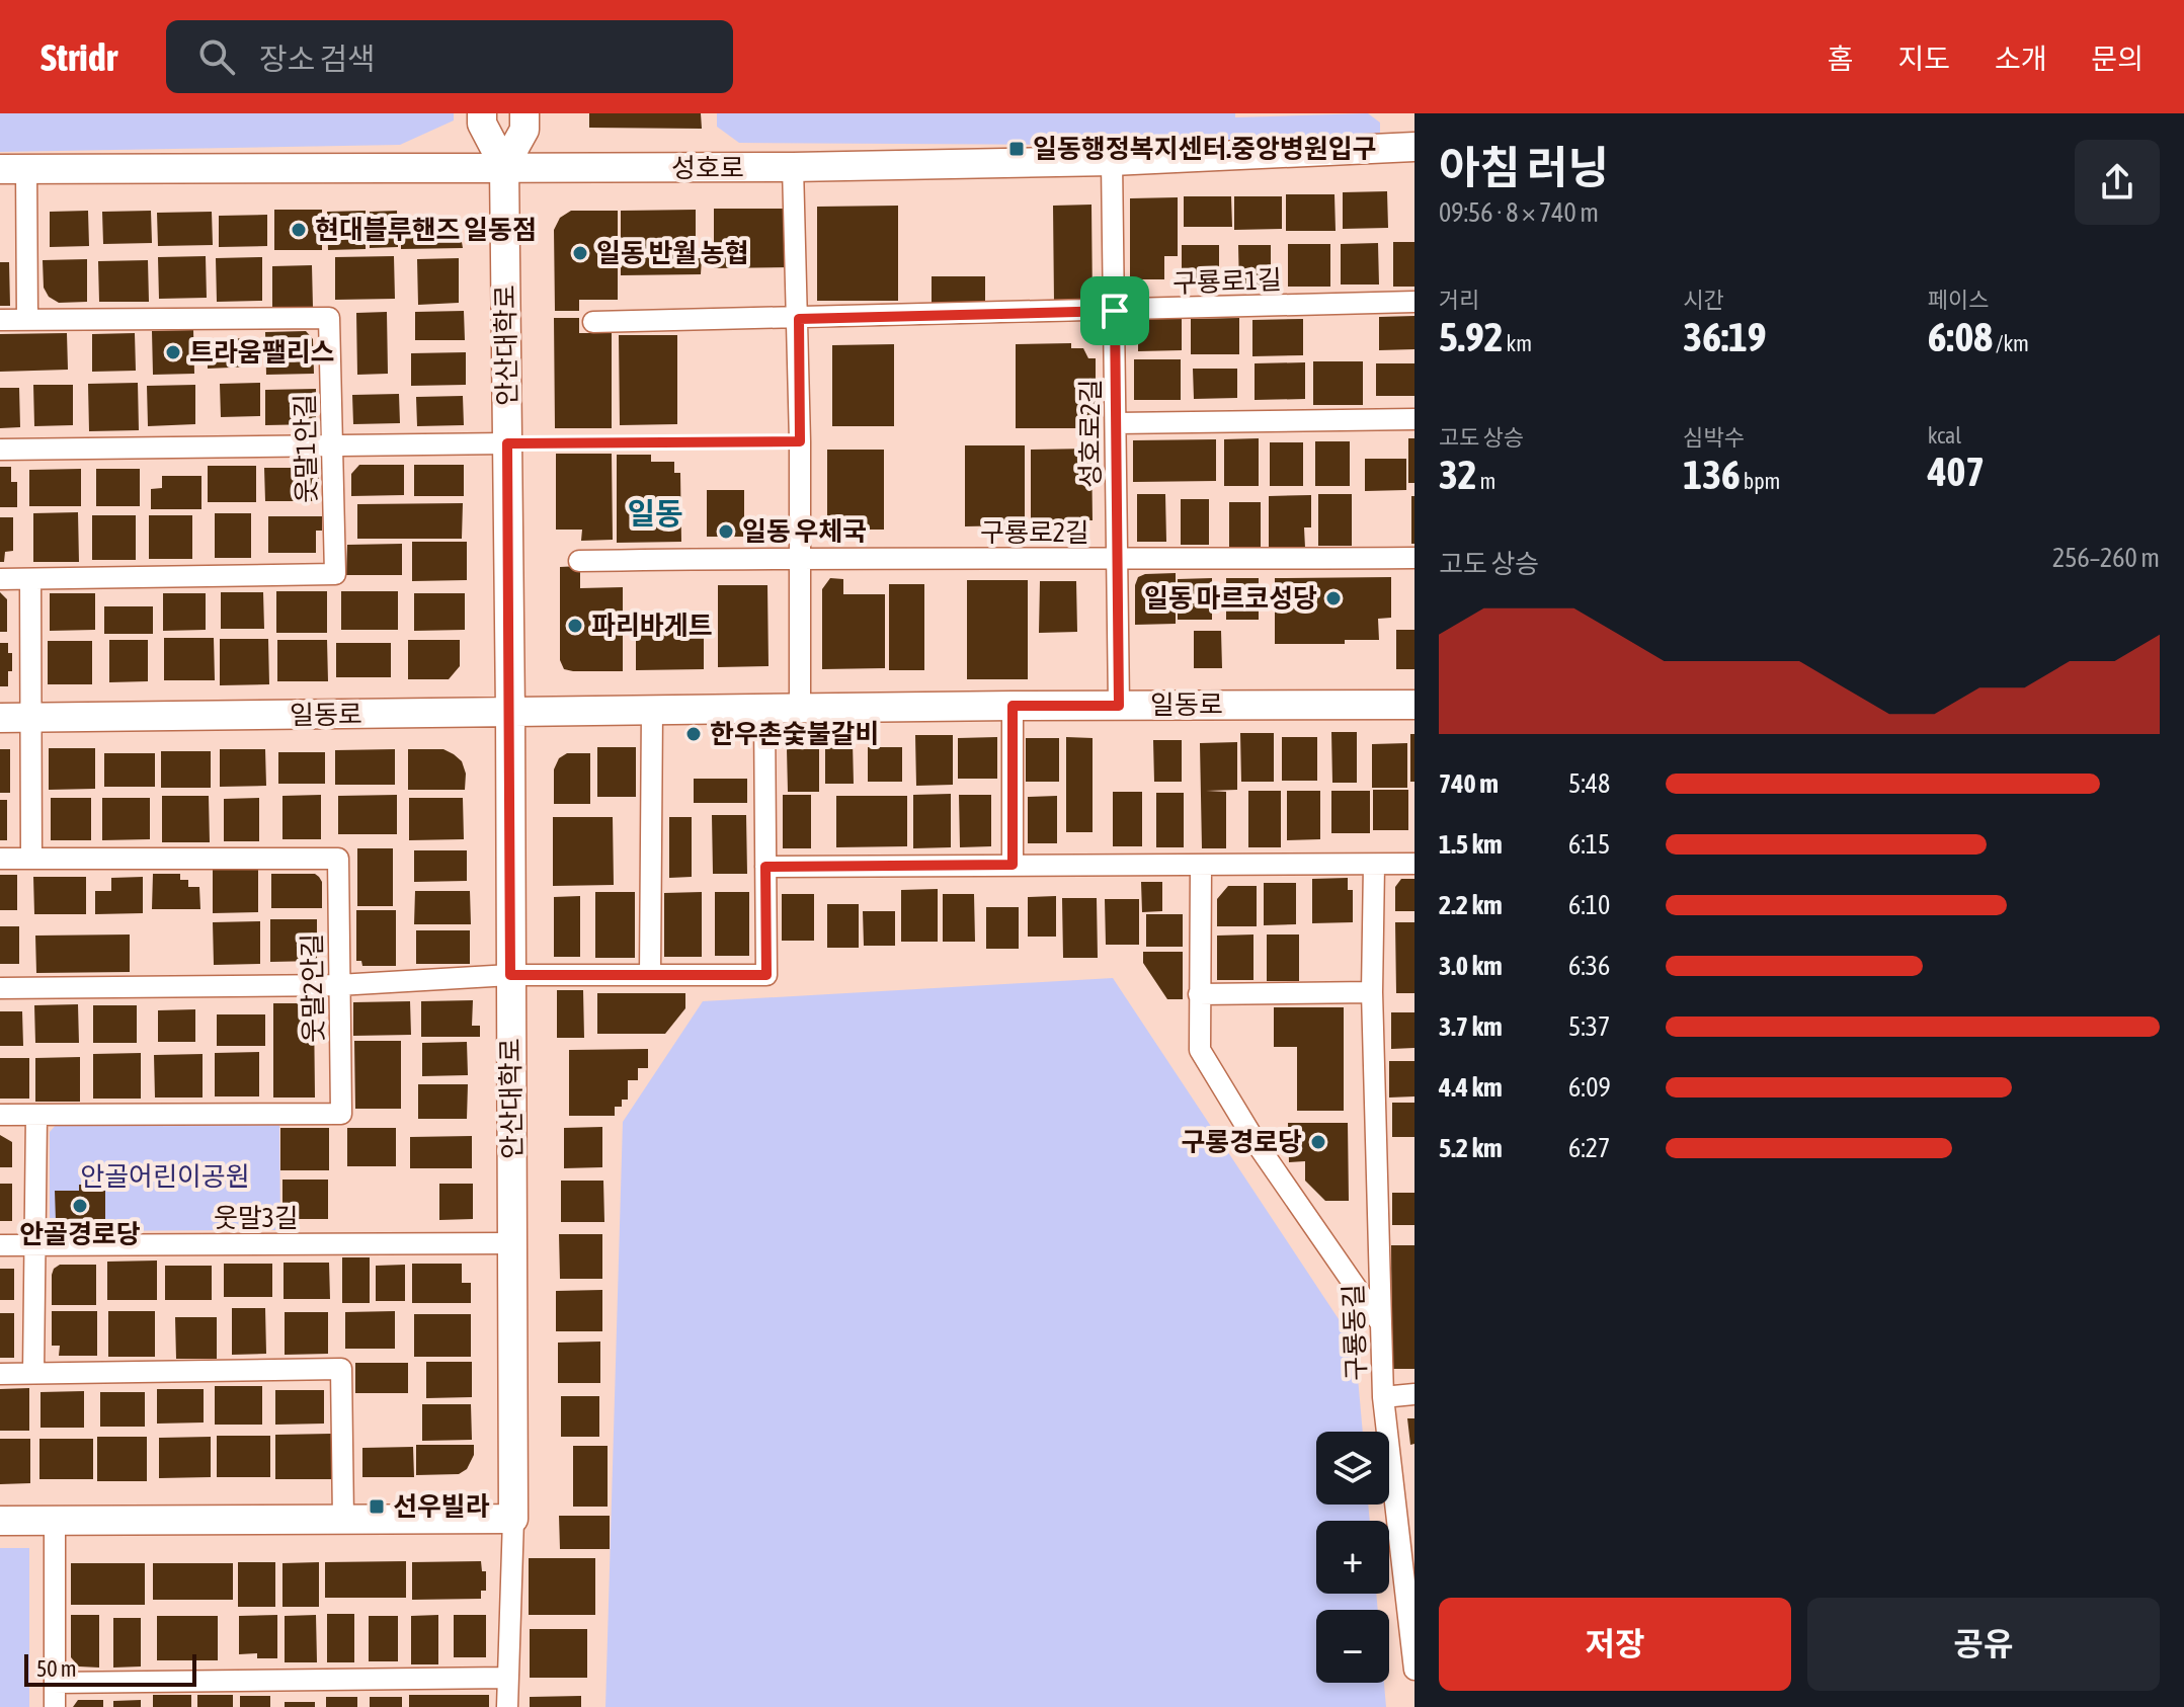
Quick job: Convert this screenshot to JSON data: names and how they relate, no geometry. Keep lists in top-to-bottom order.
{
  "streets": {
    "street": [
      "성호로",
      "구룡로1길",
      "안산대학로",
      "성호로2길",
      "웃말1안길",
      "구룡로2길",
      "일동로",
      "웃말2안길",
      "웃말3길",
      "구룡동길"
    ]
  },
  "crossings": [
    ["성호로", "안산대학로"],
    ["성호로", "성호로2길"],
    ["구룡로1길", "성호로2길"],
    ["안산대학로", "일동로"],
    ["안산대학로", "웃말3길"],
    ["성호로2길", "구룡로2길"],
    ["성호로2길", "일동로"]
  ],
  "districts": ["일동"],
  "parks": ["안골어린이공원"],
  "places": {
    "transit": ["일동행정복지센터.중앙병원입구", "선우빌라"],
    "other": [
      "현대블루핸즈 일동점",
      "일동 반월 농협",
      "트라움팰리스",
      "일동 우체국",
      "일동 마르코성당",
      "파리바게트",
      "한우촌숯불갈비",
      "구롱경로당",
      "안골경로당"
    ]
  },
  "scale_bar": "50 m",
  "page": {
    "header": "Stridr",
    "search": "장소 검색",
    "nav": [
      "홈",
      "지도",
      "소개",
      "문의"
    ],
    "heading": ["아침 러닝", "09:56 · 8 × 740 m"],
    "stats": [
      ["거리", "5.92 km"],
      ["시간", "36:19"],
      ["페이스", "6:08 /km"],
      ["고도 상승", "32 m"],
      ["심박수", "136 bpm"],
      ["kcal", "407"]
    ],
    "chart": ["고도 상승", "256–260 m"],
    "list": [
      {
        "name": "740 m",
        "note": "5:48"
      },
      {
        "name": "1.5 km",
        "note": "6:15"
      },
      {
        "name": "2.2 km",
        "note": "6:10"
      },
      {
        "name": "3.0 km",
        "note": "6:36"
      },
      {
        "name": "3.7 km",
        "note": "5:37"
      },
      {
        "name": "4.4 km",
        "note": "6:09"
      },
      {
        "name": "5.2 km",
        "note": "6:27"
      }
    ],
    "map_buttons": ["+", "−"],
    "buttons": ["저장", "공유"],
    "scale": "50 m"
  }
}
